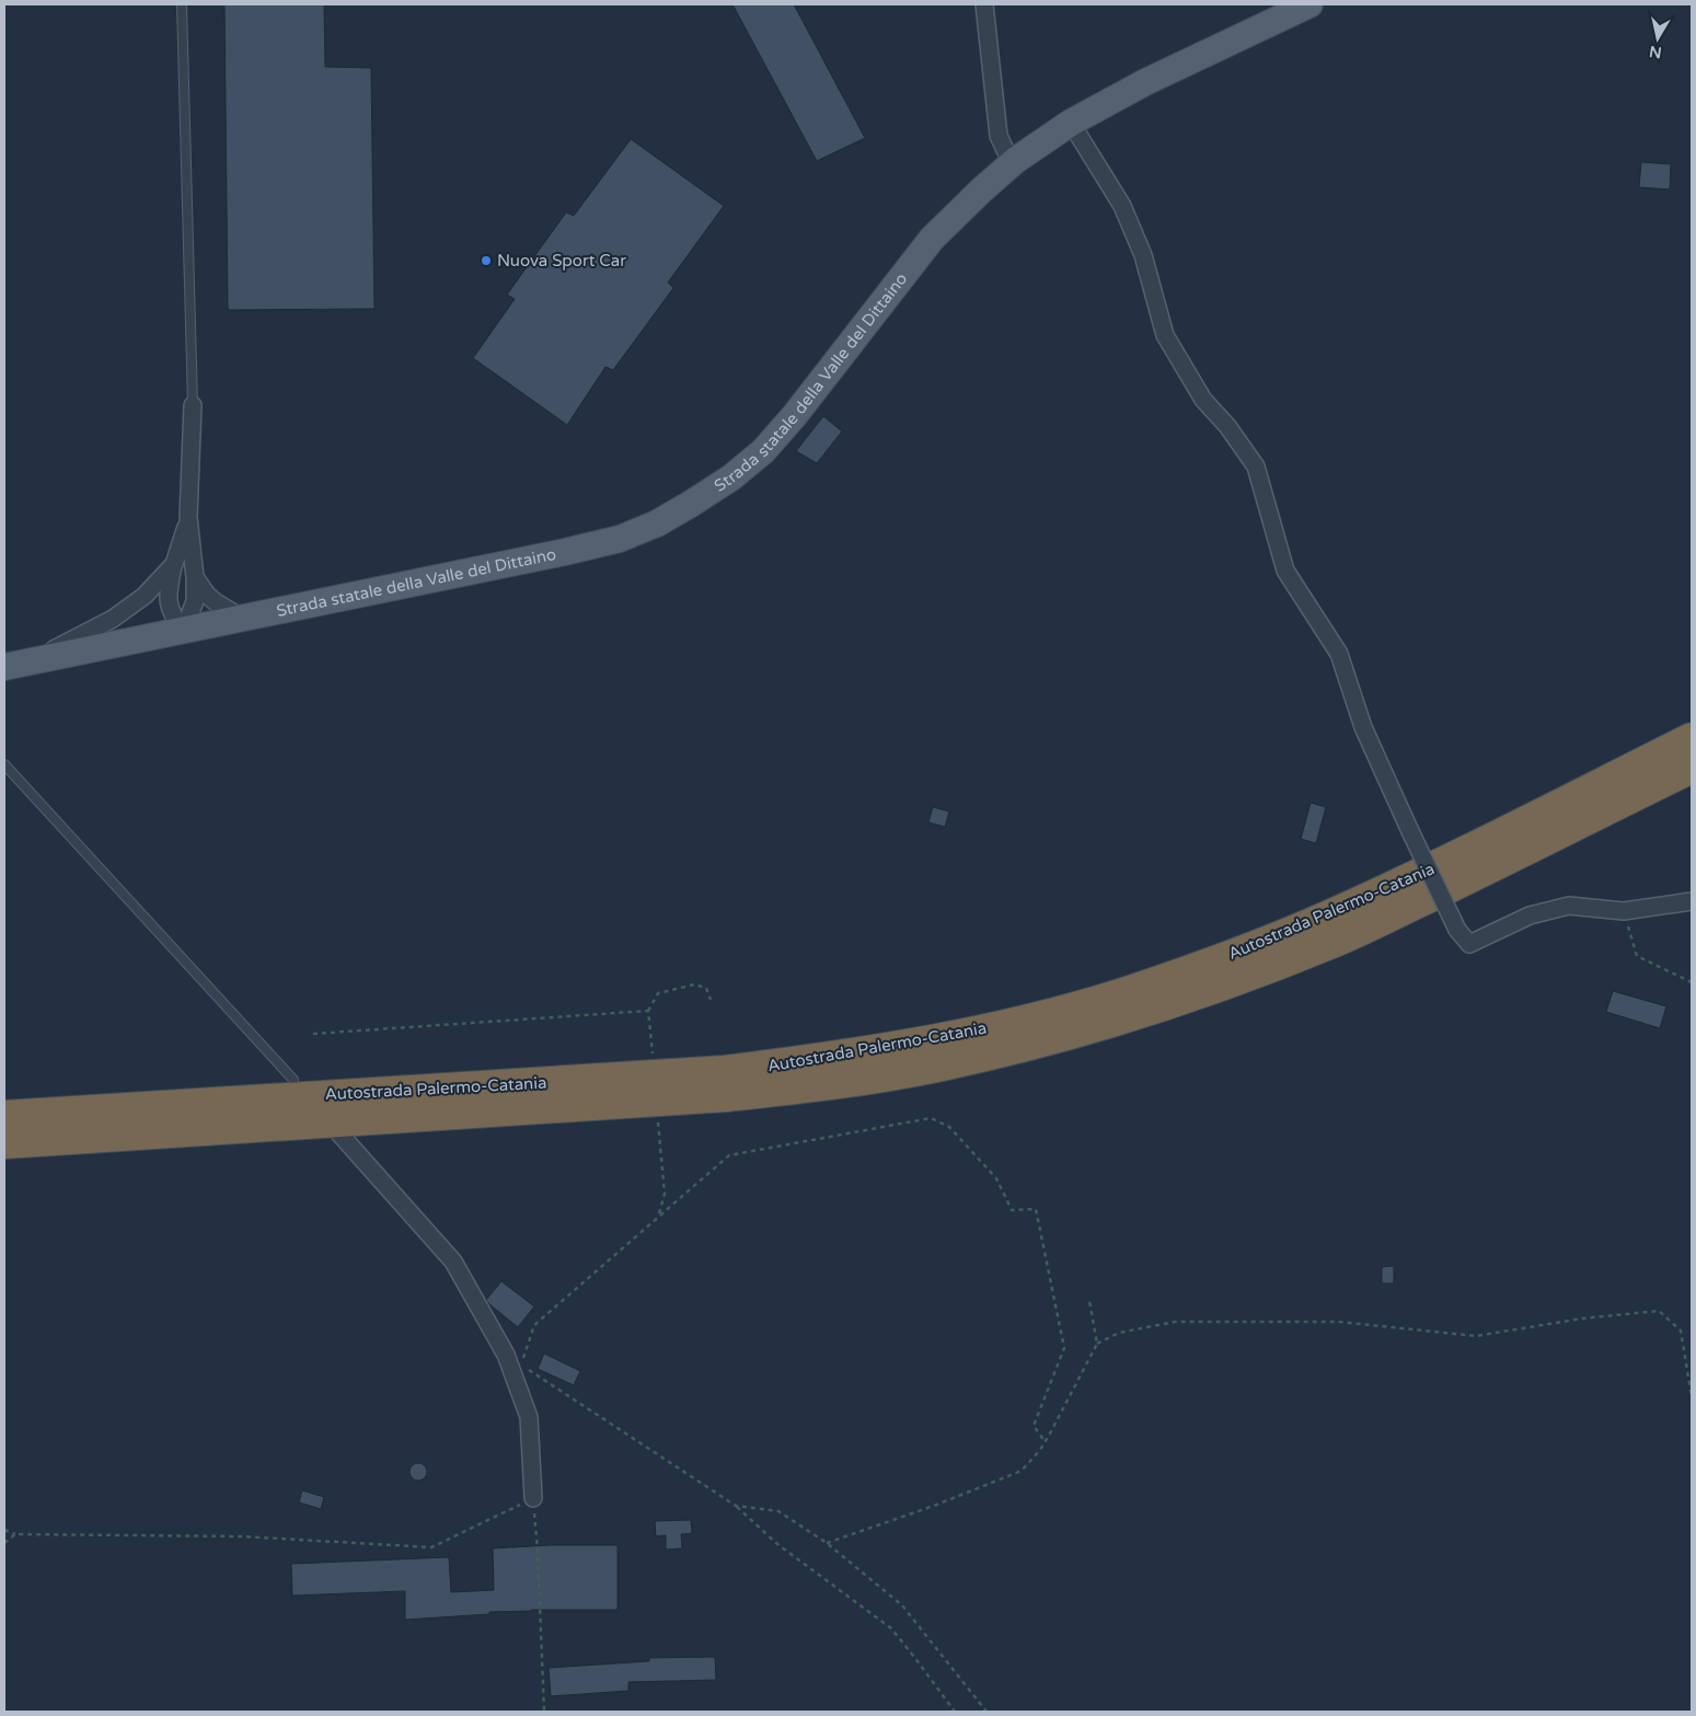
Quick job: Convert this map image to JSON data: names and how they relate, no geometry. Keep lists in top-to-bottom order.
{
  "streets": {
    "highway": ["Autostrada Palermo-Catania"],
    "main road": ["Strada statale della Valle del Dittaino"]
  },
  "places": ["Nuova Sport Car"],
  "north": "bottom"
}
